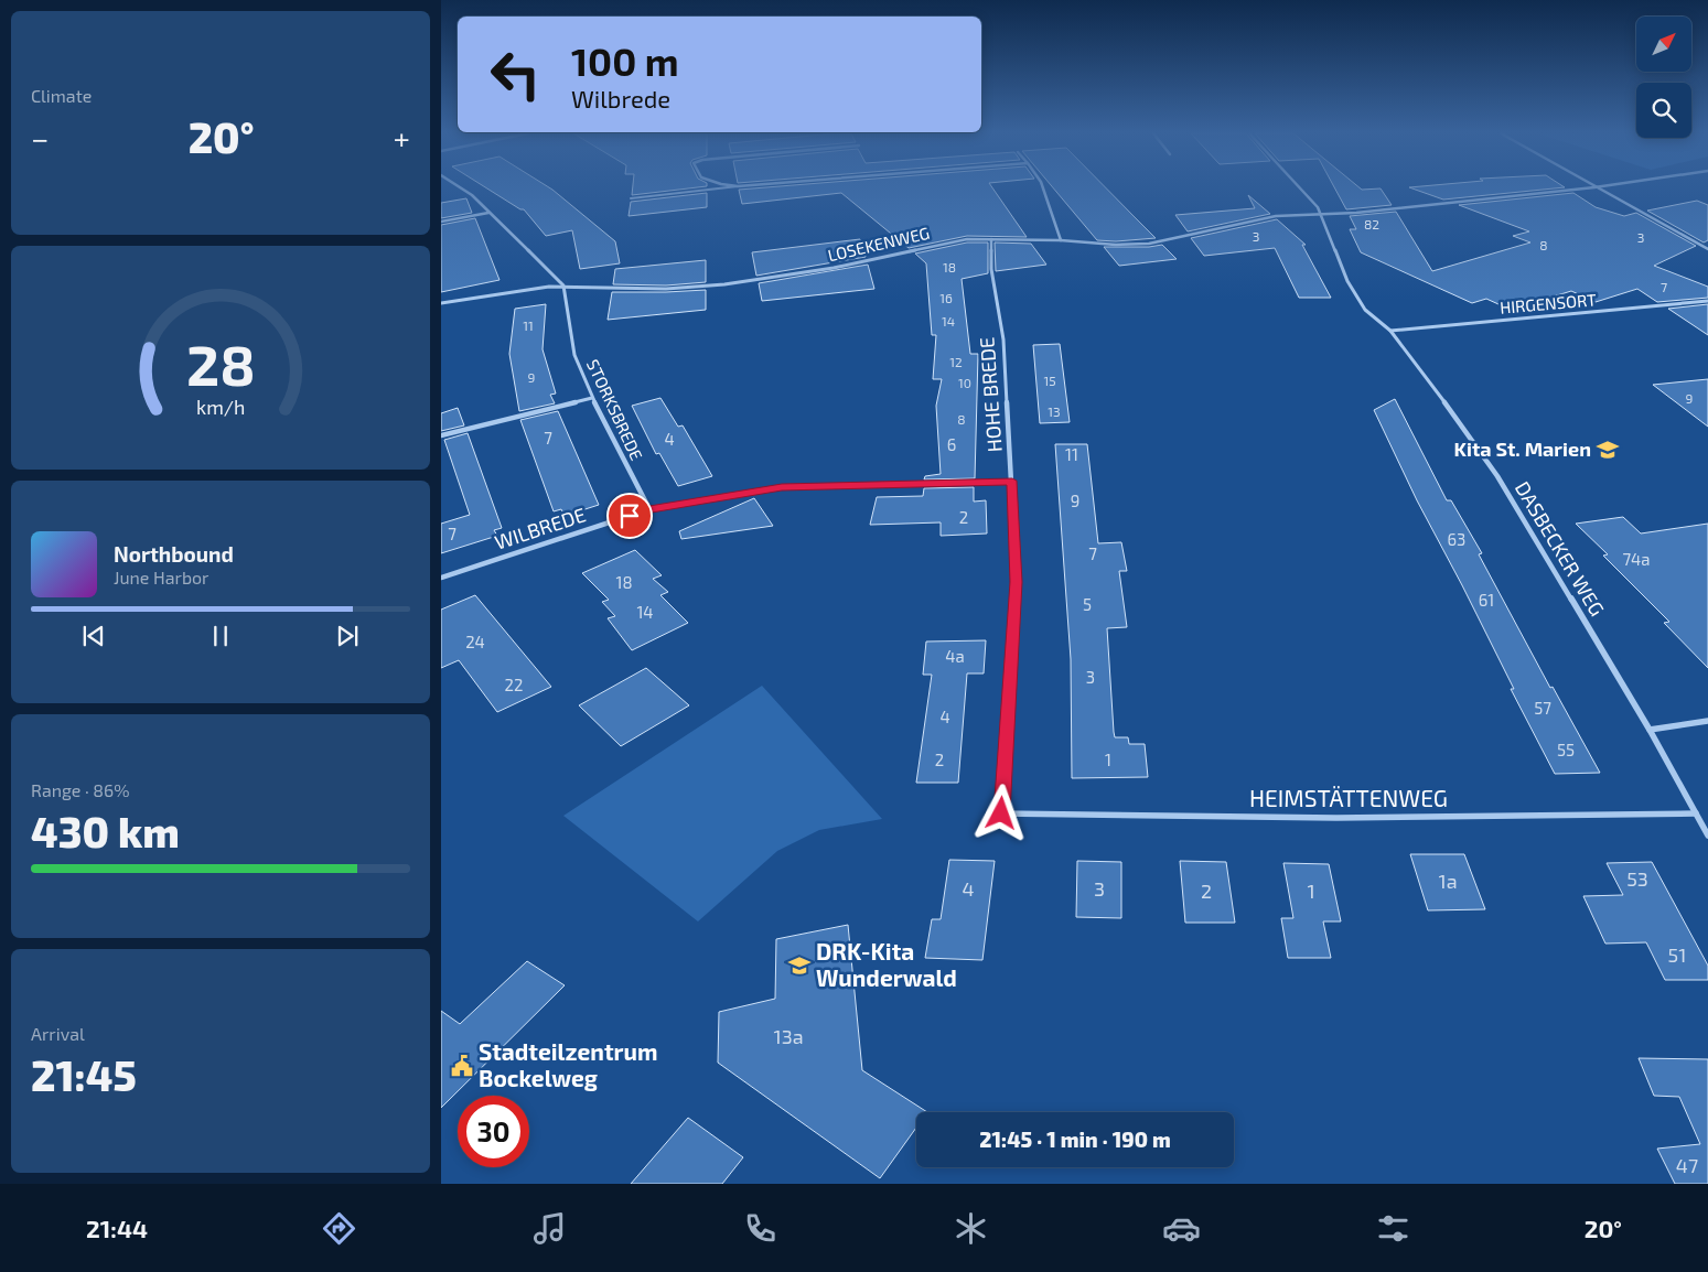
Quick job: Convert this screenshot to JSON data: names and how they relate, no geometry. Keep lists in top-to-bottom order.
{
  "streets": {
    "street": [
      "LOSEKENWEG",
      "HIRGENSORT",
      "HOHE BREDE",
      "STORKSBREDE",
      "WILBREDE",
      "DASBECKER WEG",
      "HEIMSTÄTTENWEG"
    ]
  },
  "crossings": [
    ["LOSEKENWEG", "HOHE BREDE"],
    ["LOSEKENWEG", "STORKSBREDE"],
    ["LOSEKENWEG", "DASBECKER WEG"],
    ["HIRGENSORT", "DASBECKER WEG"],
    ["HOHE BREDE", "WILBREDE"],
    ["HOHE BREDE", "HEIMSTÄTTENWEG"],
    ["STORKSBREDE", "WILBREDE"],
    ["DASBECKER WEG", "HEIMSTÄTTENWEG"]
  ],
  "places": {
    "school or university": ["Kita St. Marien", "DRK-Kita Wunderwald"],
    "public building": ["Stadteilzentrum Bockelweg"]
  },
  "house_numbers": [
    "82",
    "3",
    "3",
    "8",
    "18",
    "7",
    "16",
    "14",
    "11",
    "12",
    "9",
    "15",
    "10",
    "9",
    "13",
    "8",
    "7",
    "4",
    "6",
    "11",
    "9",
    "2",
    "7",
    "63",
    "7",
    "74a",
    "18",
    "61",
    "5",
    "14",
    "24",
    "4a",
    "3",
    "22",
    "57",
    "4",
    "55",
    "2",
    "1",
    "53",
    "1a",
    "4",
    "3",
    "2",
    "1",
    "51",
    "13a",
    "47"
  ],
  "north": "top right",
  "page": {
    "tile": [
      "Climate",
      ["Range · 86%", "430 km"],
      ["Arrival", "21:45"]
    ],
    "turn": ["100 m", "Wilbrede"],
    "heat": ["−", "20°", "+"],
    "song": ["Northbound", "June Harbor"],
    "limit": "30",
    "trip": "21:45 · 1 min · 190 m",
    "tabs": ["21:44", "20°"],
    "gauge": ["28", "km/h"]
  }
}
